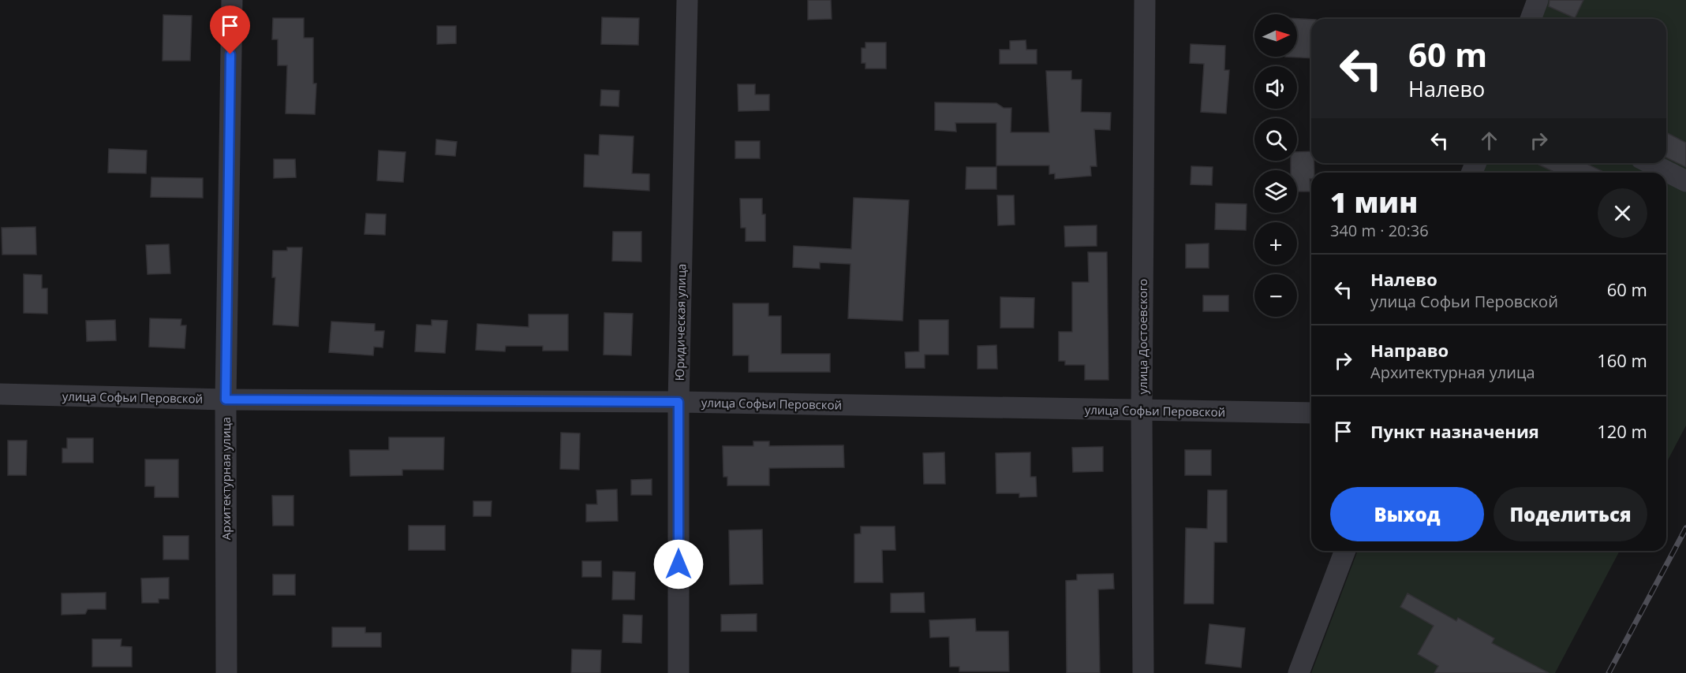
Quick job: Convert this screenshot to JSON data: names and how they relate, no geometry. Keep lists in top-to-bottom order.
{
  "streets": {
    "street": [
      "Юридическая улица",
      "улица Достоевского",
      "улица Софьи Перовской",
      "Архитектурная улица"
    ]
  },
  "crossings": [
    ["Юридическая улица", "улица Софьи Перовской"],
    ["улица Достоевского", "улица Софьи Перовской"],
    ["улица Софьи Перовской", "Архитектурная улица"]
  ],
  "north": "right",
  "page": {
    "map_buttons": ["+", "−"],
    "turn": ["60 m", "Налево"],
    "heading": ["1 мин", "340 m · 20:36"],
    "list": [
      {
        "name": "Налево",
        "note": "улица Софьи Перовской",
        "value": "60 m"
      },
      {
        "name": "Направо",
        "note": "Архитектурная улица",
        "value": "160 m"
      },
      {
        "name": "Пункт назначения",
        "value": "120 m"
      }
    ],
    "buttons": ["Выход", "Поделиться"]
  }
}
